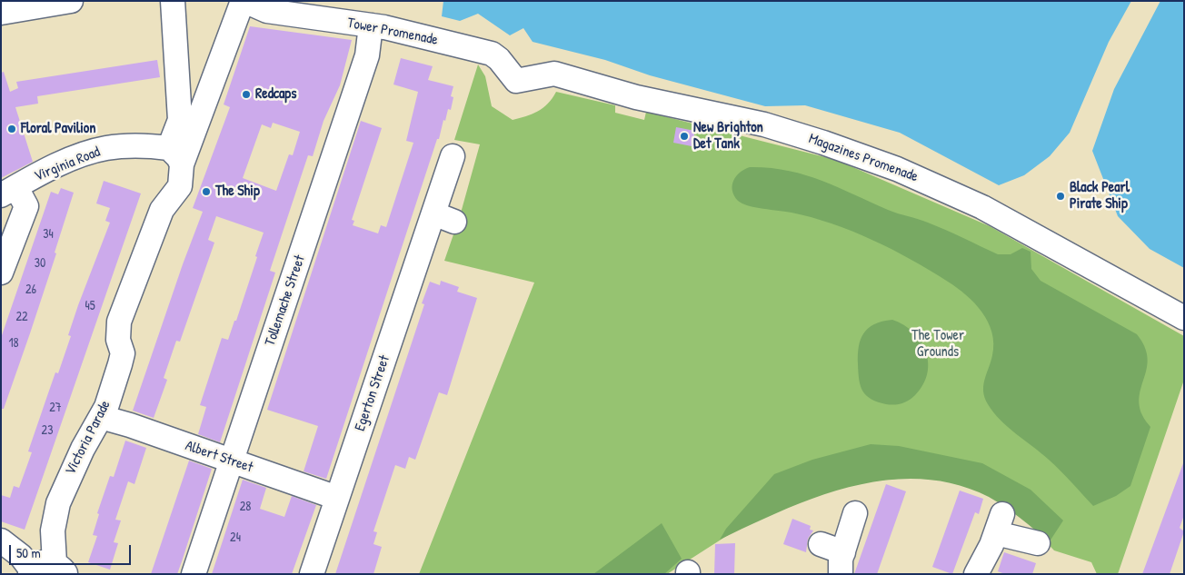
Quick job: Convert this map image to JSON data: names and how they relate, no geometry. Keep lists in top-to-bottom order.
{
  "streets": {
    "street": [
      "Tower Promenade",
      "Magazines Promenade",
      "Virginia Road",
      "Tollemache Street",
      "Egerton Street",
      "Victoria Parade",
      "Albert Street"
    ]
  },
  "crossings": [
    ["Tower Promenade", "Magazines Promenade"],
    ["Tower Promenade", "Tollemache Street"],
    ["Virginia Road", "Victoria Parade"],
    ["Tollemache Street", "Albert Street"],
    ["Egerton Street", "Albert Street"],
    ["Victoria Parade", "Albert Street"]
  ],
  "parks": ["The Tower Grounds"],
  "places": [
    "Redcaps",
    "Floral Pavilion",
    "New Brighton Det Tank",
    "The Ship",
    "Black Pearl Pirate Ship"
  ],
  "house_numbers": [
    "34",
    "30",
    "26",
    "45",
    "22",
    "18",
    "27",
    "23",
    "28",
    "24"
  ],
  "scale_bar": "50 m"
}
